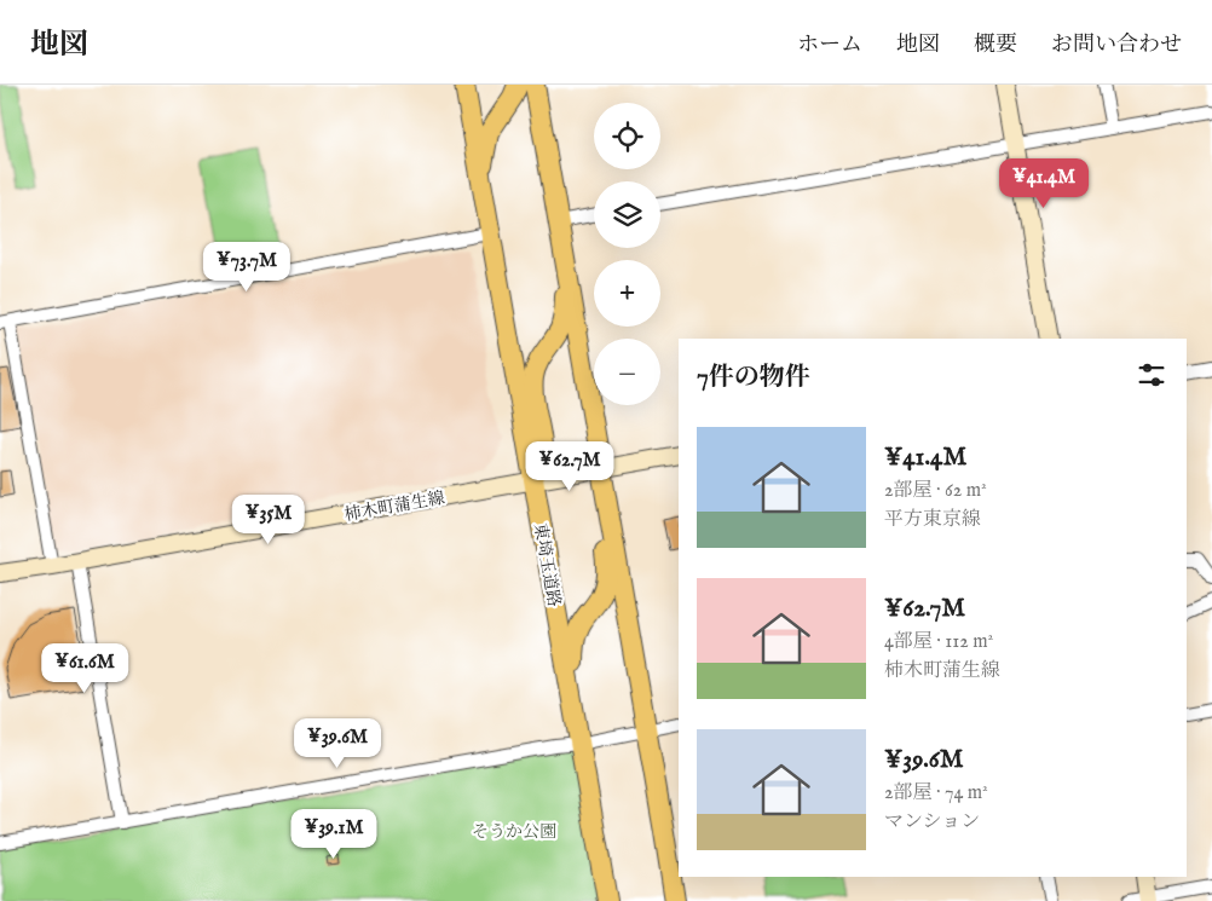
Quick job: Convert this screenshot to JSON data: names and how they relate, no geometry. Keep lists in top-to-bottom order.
{
  "streets": {
    "highway": ["東埼玉道路"],
    "main road": ["柿木町蒲生線"]
  },
  "crossings": [
    ["柿木町蒲生線", "東埼玉道路"]
  ],
  "parks": ["そうか公園"],
  "page": {
    "header": "地図",
    "nav": [
      "ホーム",
      "地図",
      "概要",
      "お問い合わせ"
    ],
    "map_buttons": ["+", "−"],
    "price": [
      "¥41.4M",
      "¥73.7M",
      "¥62.7M",
      "¥35M",
      "¥61.6M",
      "¥39.6M",
      "¥39.1M"
    ],
    "heading": "7件の物件",
    "list": [
      {
        "name": "¥41.4M",
        "note": "2部屋 · 62 m² · 平方東京線"
      },
      {
        "name": "¥62.7M",
        "note": "4部屋 · 112 m² · 柿木町蒲生線"
      },
      {
        "name": "¥39.6M",
        "note": "2部屋 · 74 m² · マンション"
      }
    ]
  }
}
